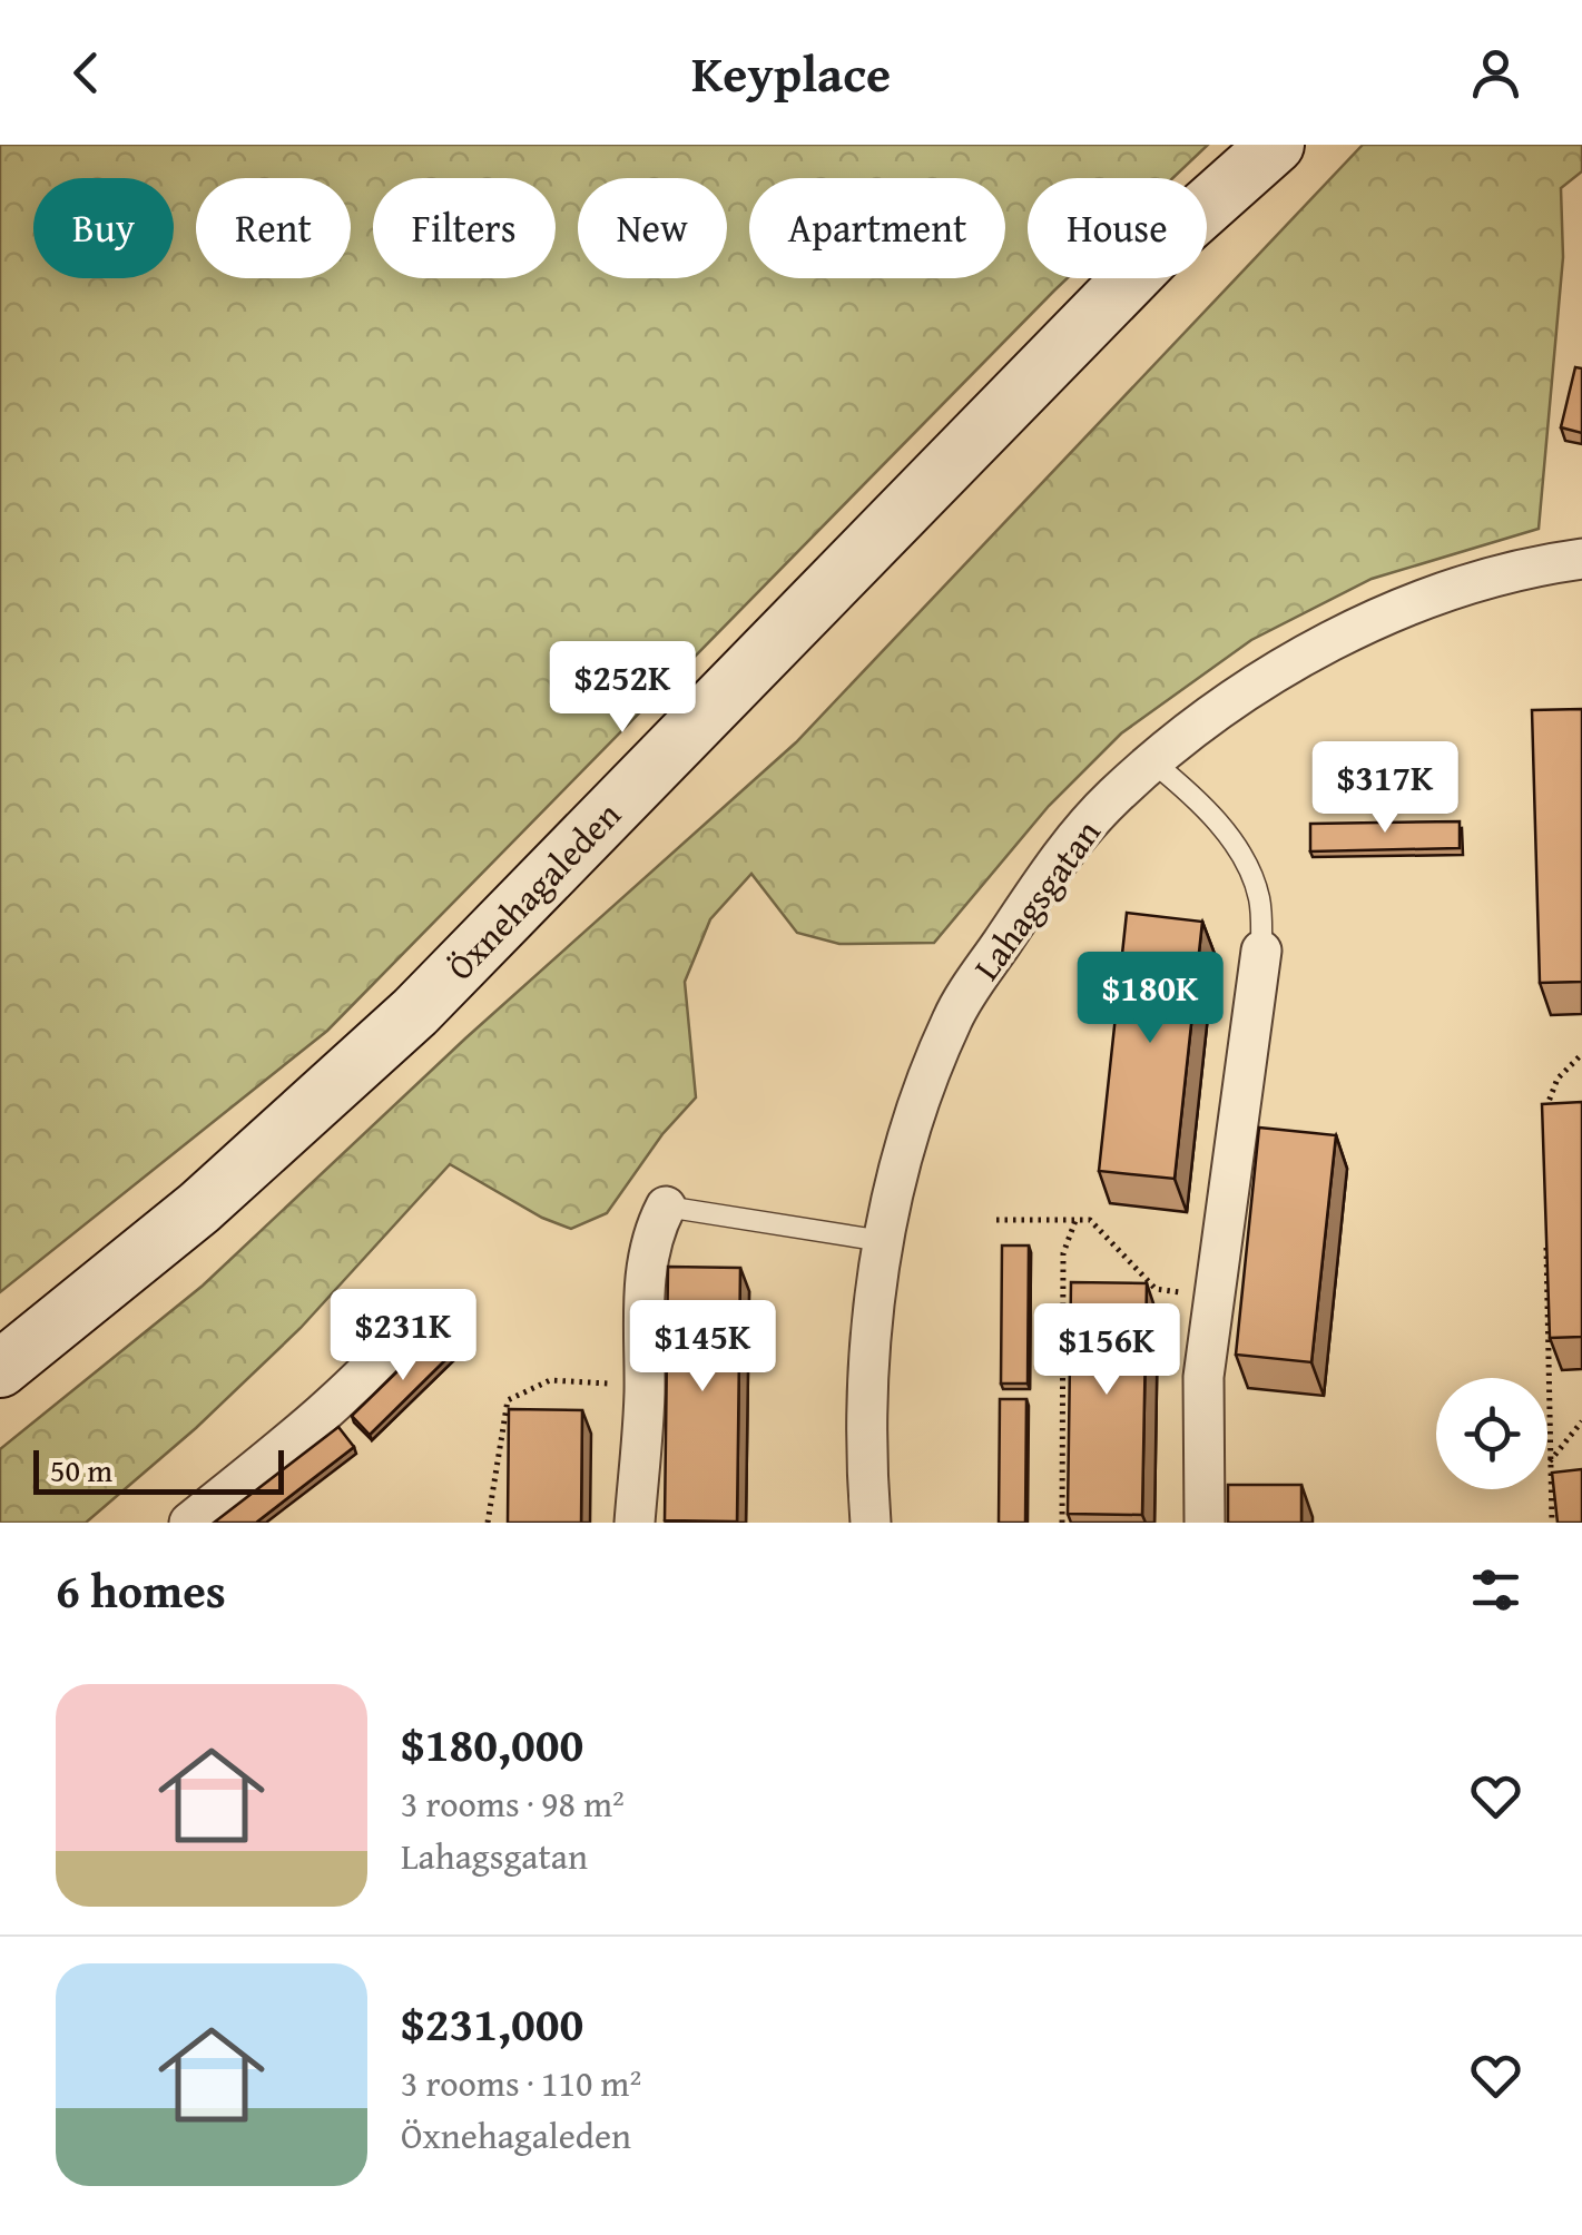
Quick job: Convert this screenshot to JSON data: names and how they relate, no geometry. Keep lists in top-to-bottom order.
{
  "streets": {
    "street": ["Öxnehagaleden", "Lahagsgatan"]
  },
  "scale_bar": "50 m",
  "page": {
    "header": "Keyplace",
    "chip": [
      "Buy",
      "Rent",
      "Filters",
      "New",
      "Apartment",
      "House"
    ],
    "price": [
      "$252K",
      "$317K",
      "$180K",
      "$231K",
      "$145K",
      "$156K"
    ],
    "scale": "50 m",
    "heading": "6 homes",
    "list": [
      {
        "name": "$180,000",
        "note": "3 rooms · 98 m² · Lahagsgatan"
      },
      {
        "name": "$231,000",
        "note": "3 rooms · 110 m² · Öxnehagaleden"
      }
    ]
  }
}
